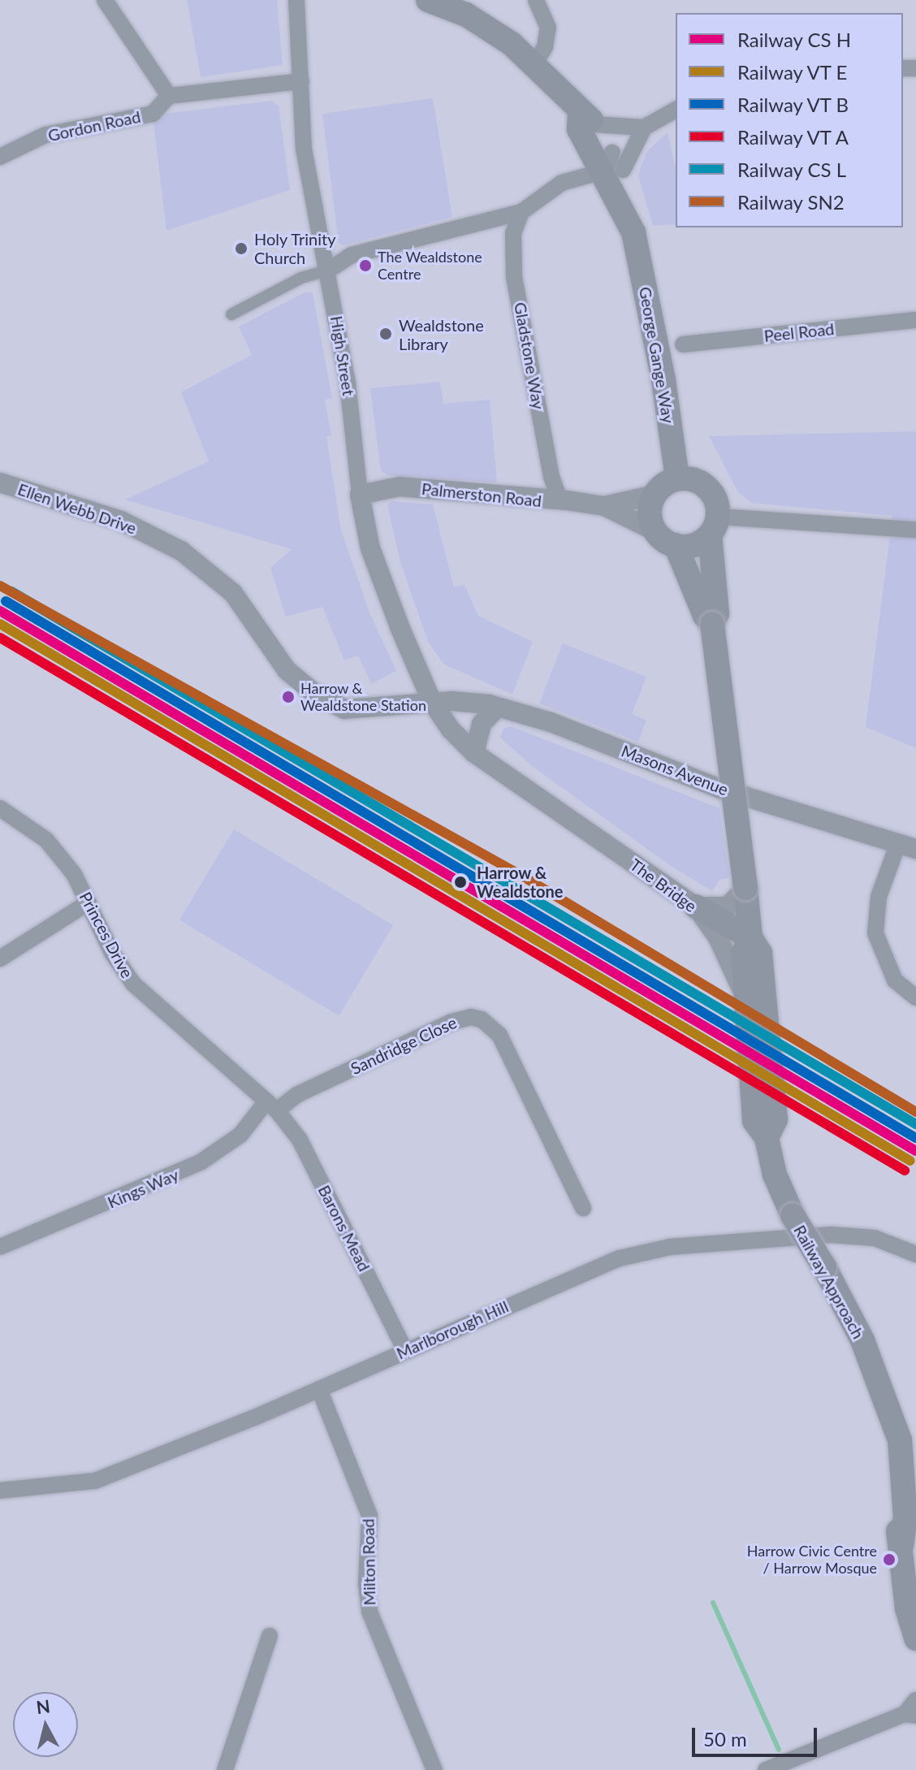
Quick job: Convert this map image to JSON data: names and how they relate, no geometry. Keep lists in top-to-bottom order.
{
  "streets": {
    "main road": ["George Gange Way", "The Bridge", "Railway Approach"],
    "street": [
      "Gordon Road",
      "Peel Road",
      "High Street",
      "Gladstone Way",
      "Palmerston Road",
      "Ellen Webb Drive",
      "Masons Avenue",
      "Princes Drive",
      "Sandridge Close",
      "Kings Way",
      "Barons Mead",
      "Marlborough Hill",
      "Milton Road"
    ]
  },
  "crossings": [
    ["George Gange Way", "Palmerston Road"],
    ["High Street", "Palmerston Road"],
    ["High Street", "Ellen Webb Drive"],
    ["High Street", "Masons Avenue"],
    ["High Street", "The Bridge"],
    ["Gladstone Way", "Palmerston Road"],
    ["Ellen Webb Drive", "Masons Avenue"],
    ["Ellen Webb Drive", "The Bridge"],
    ["Masons Avenue", "The Bridge"],
    ["The Bridge", "Railway Approach"],
    ["Princes Drive", "Sandridge Close"],
    ["Princes Drive", "Kings Way"],
    ["Princes Drive", "Barons Mead"],
    ["Sandridge Close", "Kings Way"],
    ["Sandridge Close", "Barons Mead"],
    ["Kings Way", "Barons Mead"],
    ["Barons Mead", "Marlborough Hill"],
    ["Marlborough Hill", "Milton Road"]
  ],
  "places": [
    "Holy Trinity Church",
    "The Wealdstone Centre",
    "Wealdstone Library",
    "Harrow & Wealdstone Station",
    "Harrow & Wealdstone",
    "Harrow Civic Centre / Harrow Mosque"
  ],
  "lines": ["rail line SN2"],
  "legend": [
    "Railway CS H",
    "Railway VT E",
    "Railway VT B",
    "Railway VT A",
    "Railway CS L",
    "Railway SN2"
  ],
  "scale_bar": "50 m",
  "north": "top"
}
